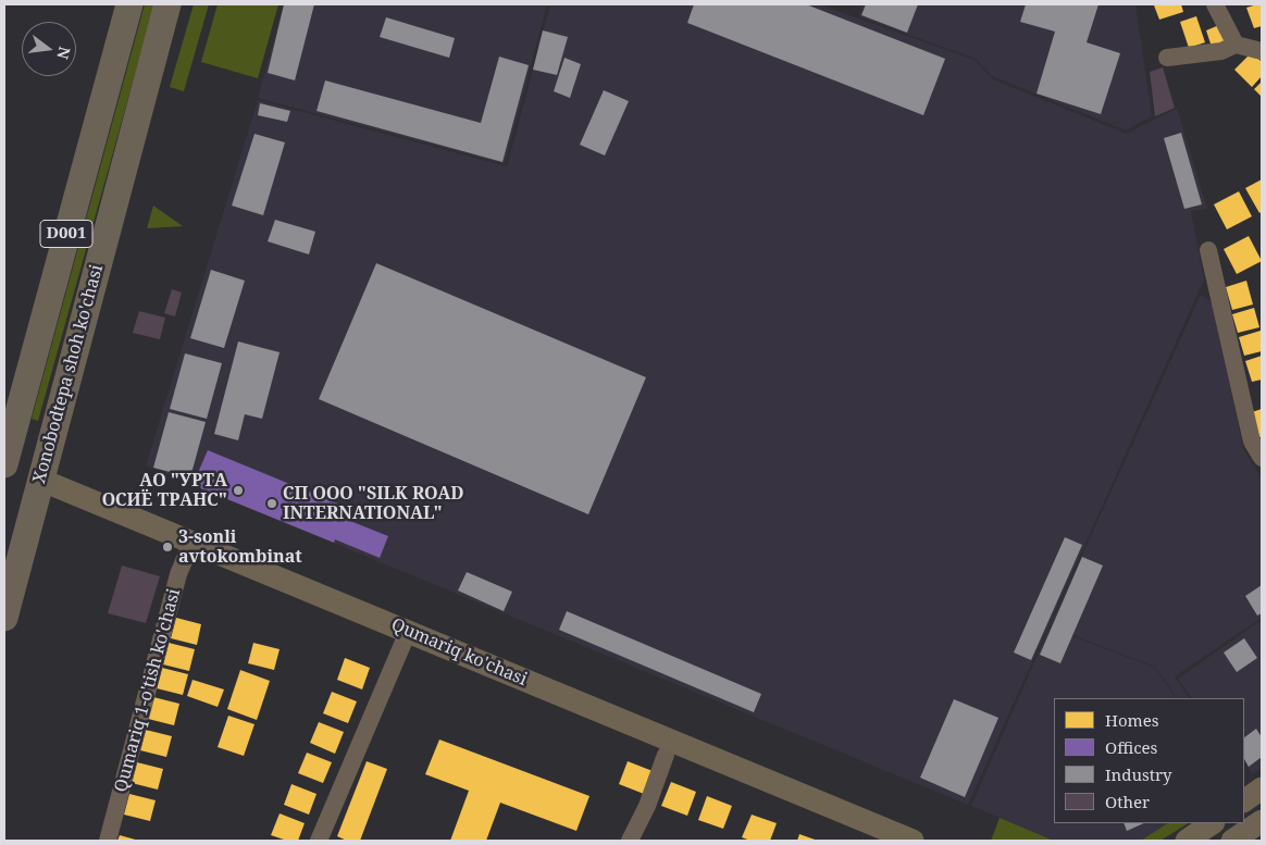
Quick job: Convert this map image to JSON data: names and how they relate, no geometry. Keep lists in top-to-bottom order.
{
  "streets": {
    "highway": ["D001", "Xonobodtepa shoh ko'chasi", "Qumariq ko'chasi"],
    "street": ["Qumariq 1-o'tish ko'chasi"]
  },
  "crossings": [
    ["Xonobodtepa shoh ko'chasi", "Qumariq ko'chasi"],
    ["Qumariq ko'chasi", "Qumariq 1-o'tish ko'chasi"]
  ],
  "places": ["АО \"УРТА ОСИЁ ТРАНС\"", "СП ООО \"SILK ROAD INTERNATIONAL\"", "3-sonli avtokombinat"],
  "legend": [
    "Homes",
    "Offices",
    "Industry",
    "Other"
  ],
  "north": "right"
}
